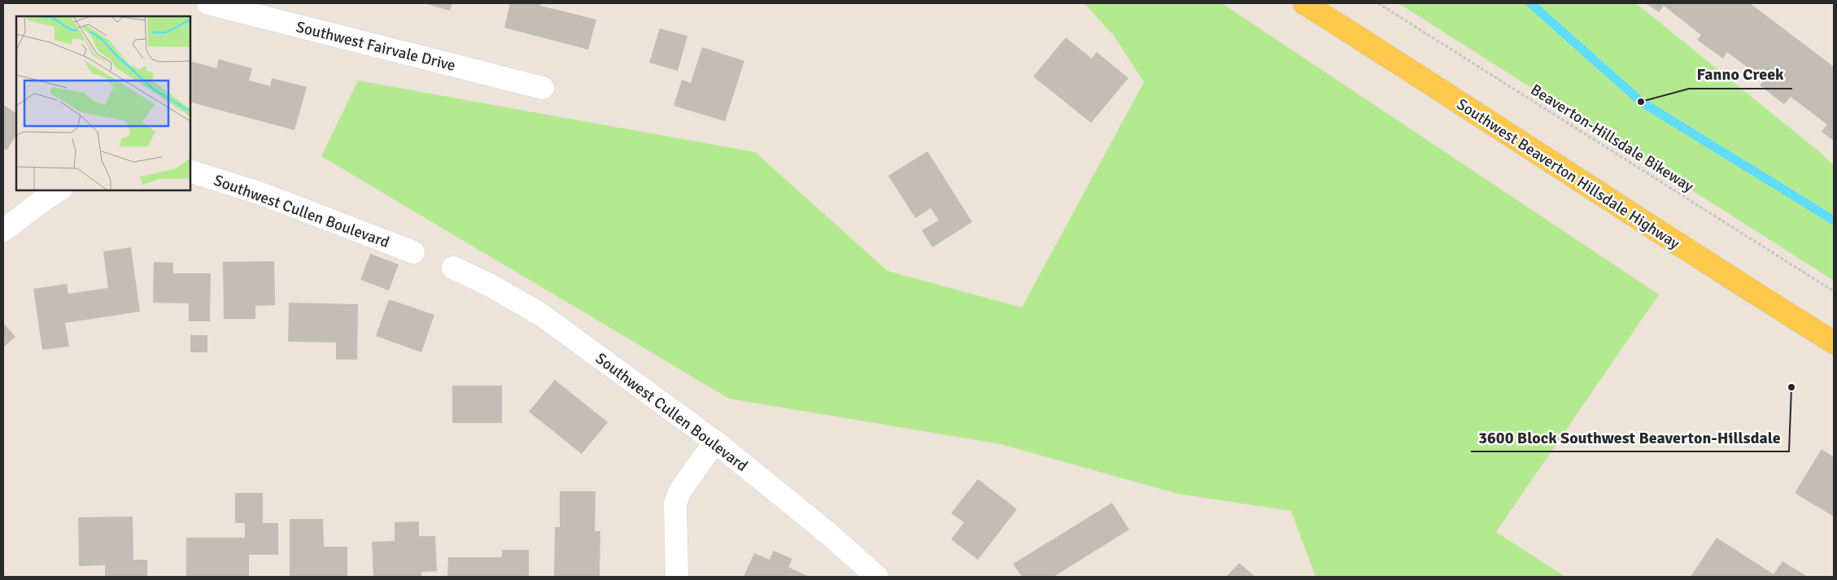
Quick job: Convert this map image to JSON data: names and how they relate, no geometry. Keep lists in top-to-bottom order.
{
  "streets": {
    "main road": ["Southwest Beaverton Hillsdale Highway"],
    "street": ["Southwest Fairvale Drive", "Southwest Cullen Boulevard"],
    "path": ["Beaverton-Hillsdale Bikeway"]
  },
  "places": ["Fanno Creek", "3600 Block Southwest Beaverton-Hillsdale"]
}
